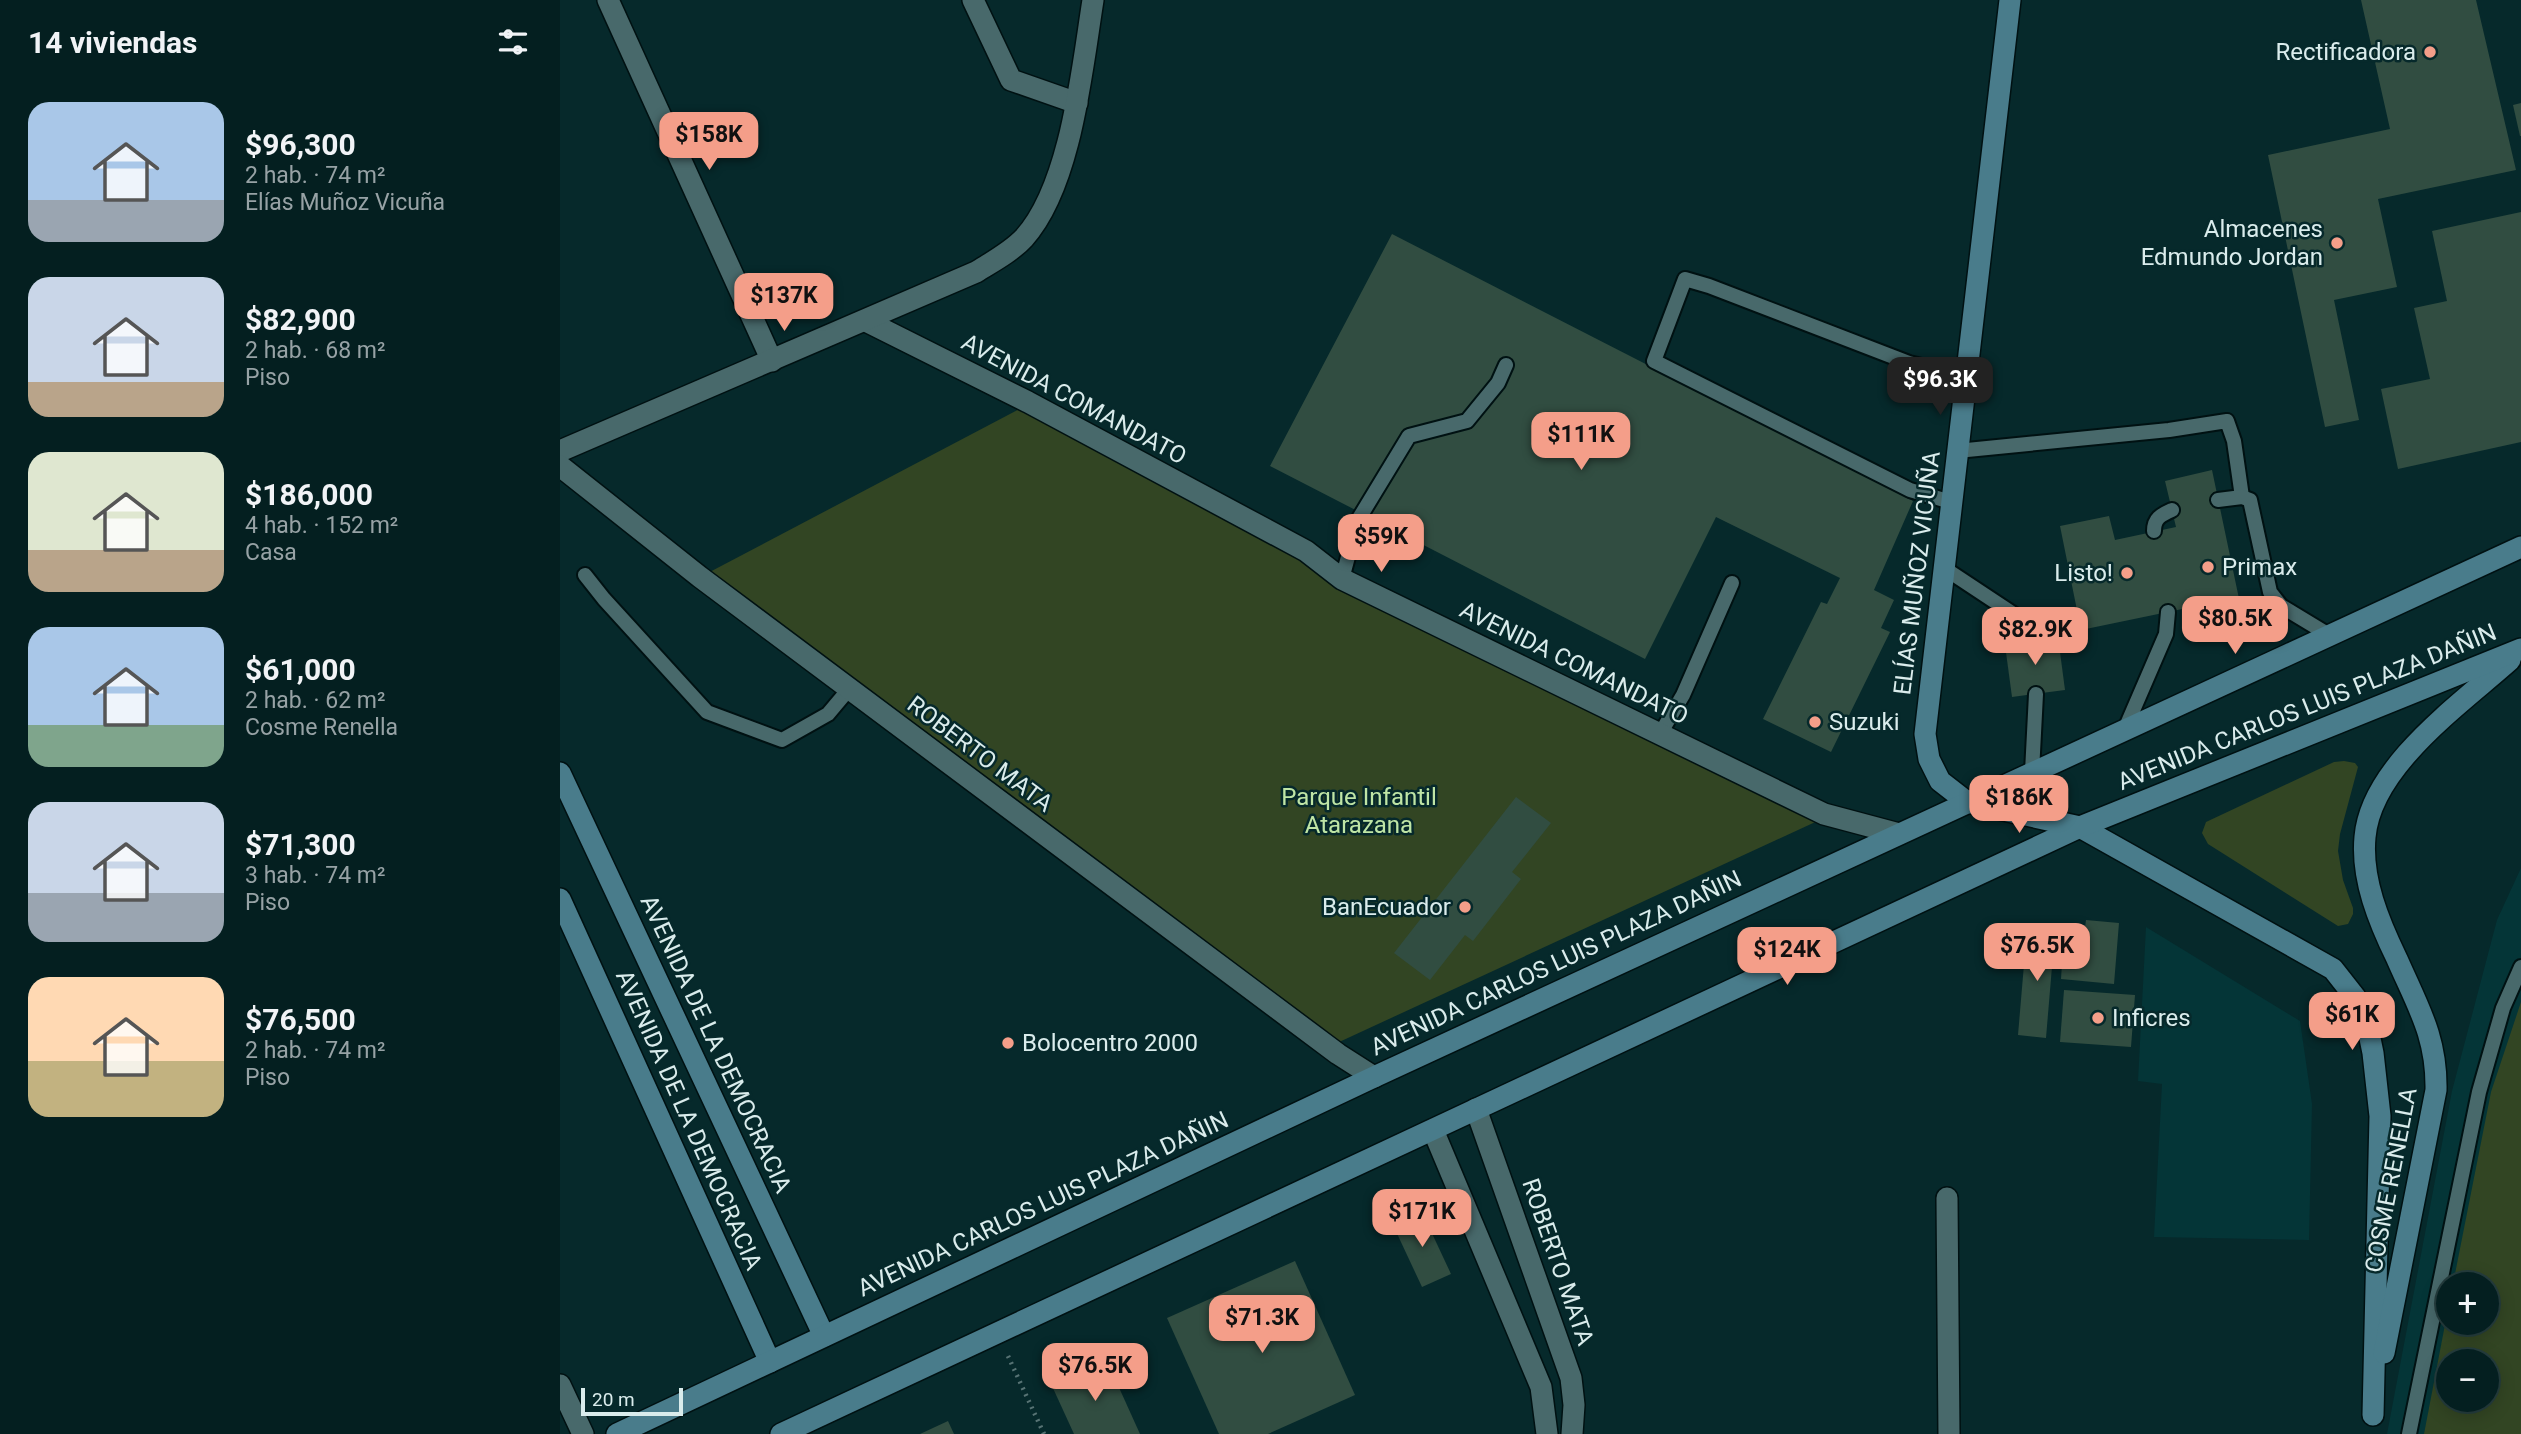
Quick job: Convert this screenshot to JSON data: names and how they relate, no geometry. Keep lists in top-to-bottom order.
{
  "streets": {
    "main road": [
      "ELÍAS MUÑOZ VICUÑA",
      "AVENIDA CARLOS LUIS PLAZA DAÑIN",
      "AVENIDA DE LA DEMOCRACIA",
      "COSME RENELLA"
    ],
    "street": ["AVENIDA COMANDATO", "ROBERTO MATA"]
  },
  "crossings": [
    ["AVENIDA COMANDATO", "AVENIDA CARLOS LUIS PLAZA DAÑIN"],
    ["ELÍAS MUÑOZ VICUÑA", "AVENIDA CARLOS LUIS PLAZA DAÑIN"],
    ["ELÍAS MUÑOZ VICUÑA", "COSME RENELLA"],
    ["AVENIDA CARLOS LUIS PLAZA DAÑIN", "ROBERTO MATA"],
    ["AVENIDA CARLOS LUIS PLAZA DAÑIN", "AVENIDA DE LA DEMOCRACIA"],
    ["AVENIDA CARLOS LUIS PLAZA DAÑIN", "COSME RENELLA"]
  ],
  "parks": ["Parque Infantil Atarazana"],
  "places": [
    "Rectificadora",
    "Almacenes Edmundo Jordan",
    "Primax",
    "Listo!",
    "Suzuki",
    "BanEcuador",
    "Inficres",
    "Bolocentro 2000"
  ],
  "scale_bar": "20 m",
  "page": {
    "heading": "14 viviendas",
    "list": [
      {
        "name": "$96,300",
        "note": "2 hab. · 74 m² · Elías Muñoz Vicuña"
      },
      {
        "name": "$82,900",
        "note": "2 hab. · 68 m² · Piso"
      },
      {
        "name": "$186,000",
        "note": "4 hab. · 152 m² · Casa"
      },
      {
        "name": "$61,000",
        "note": "2 hab. · 62 m² · Cosme Renella"
      },
      {
        "name": "$71,300",
        "note": "3 hab. · 74 m² · Piso"
      },
      {
        "name": "$76,500",
        "note": "2 hab. · 74 m² · Piso"
      }
    ],
    "price": [
      "$158K",
      "$137K",
      "$96.3K",
      "$111K",
      "$59K",
      "$80.5K",
      "$82.9K",
      "$186K",
      "$76.5K",
      "$124K",
      "$61K",
      "$171K",
      "$71.3K",
      "$76.5K"
    ],
    "map_buttons": ["+", "−"],
    "scale": "20 m"
  }
}
